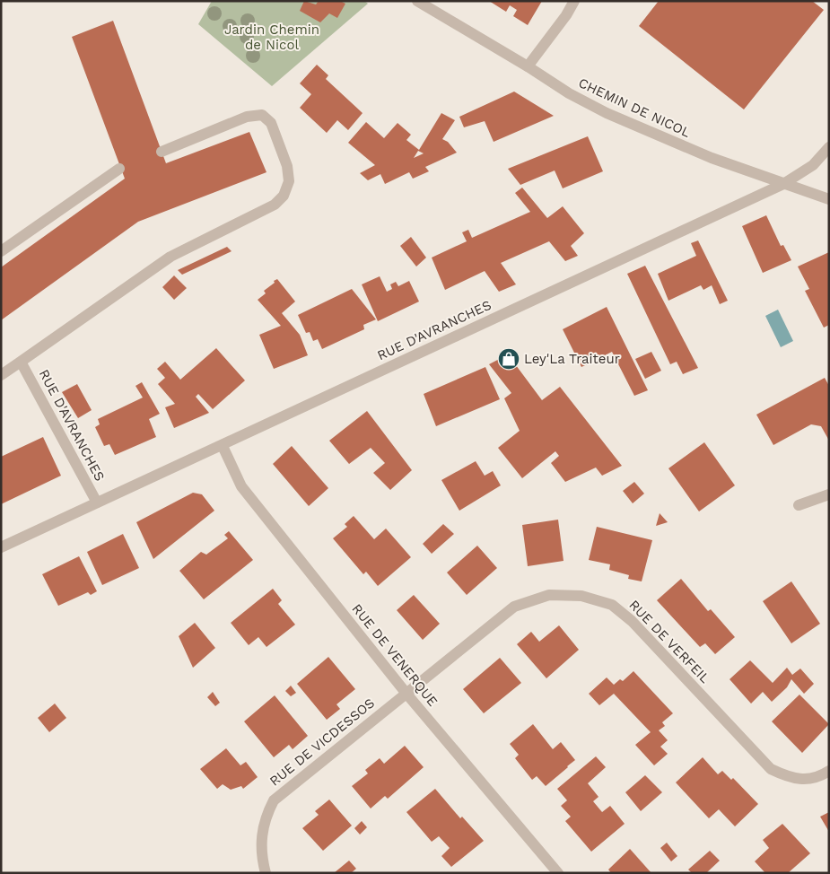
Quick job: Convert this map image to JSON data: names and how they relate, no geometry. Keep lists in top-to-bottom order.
{
  "streets": {
    "street": [
      "CHEMIN DE NICOL",
      "RUE D'AVRANCHES",
      "RUE DE VERFEIL",
      "RUE DE VENERQUE",
      "RUE DE VICDESSOS"
    ]
  },
  "crossings": [
    ["CHEMIN DE NICOL", "RUE D'AVRANCHES"],
    ["RUE D'AVRANCHES", "RUE DE VENERQUE"],
    ["RUE DE VERFEIL", "RUE DE VENERQUE"],
    ["RUE DE VERFEIL", "RUE DE VICDESSOS"],
    ["RUE DE VENERQUE", "RUE DE VICDESSOS"]
  ],
  "parks": ["Jardin Chemin de Nicol"],
  "places": {
    "shop": ["Ley'La Traiteur"]
  }
}
